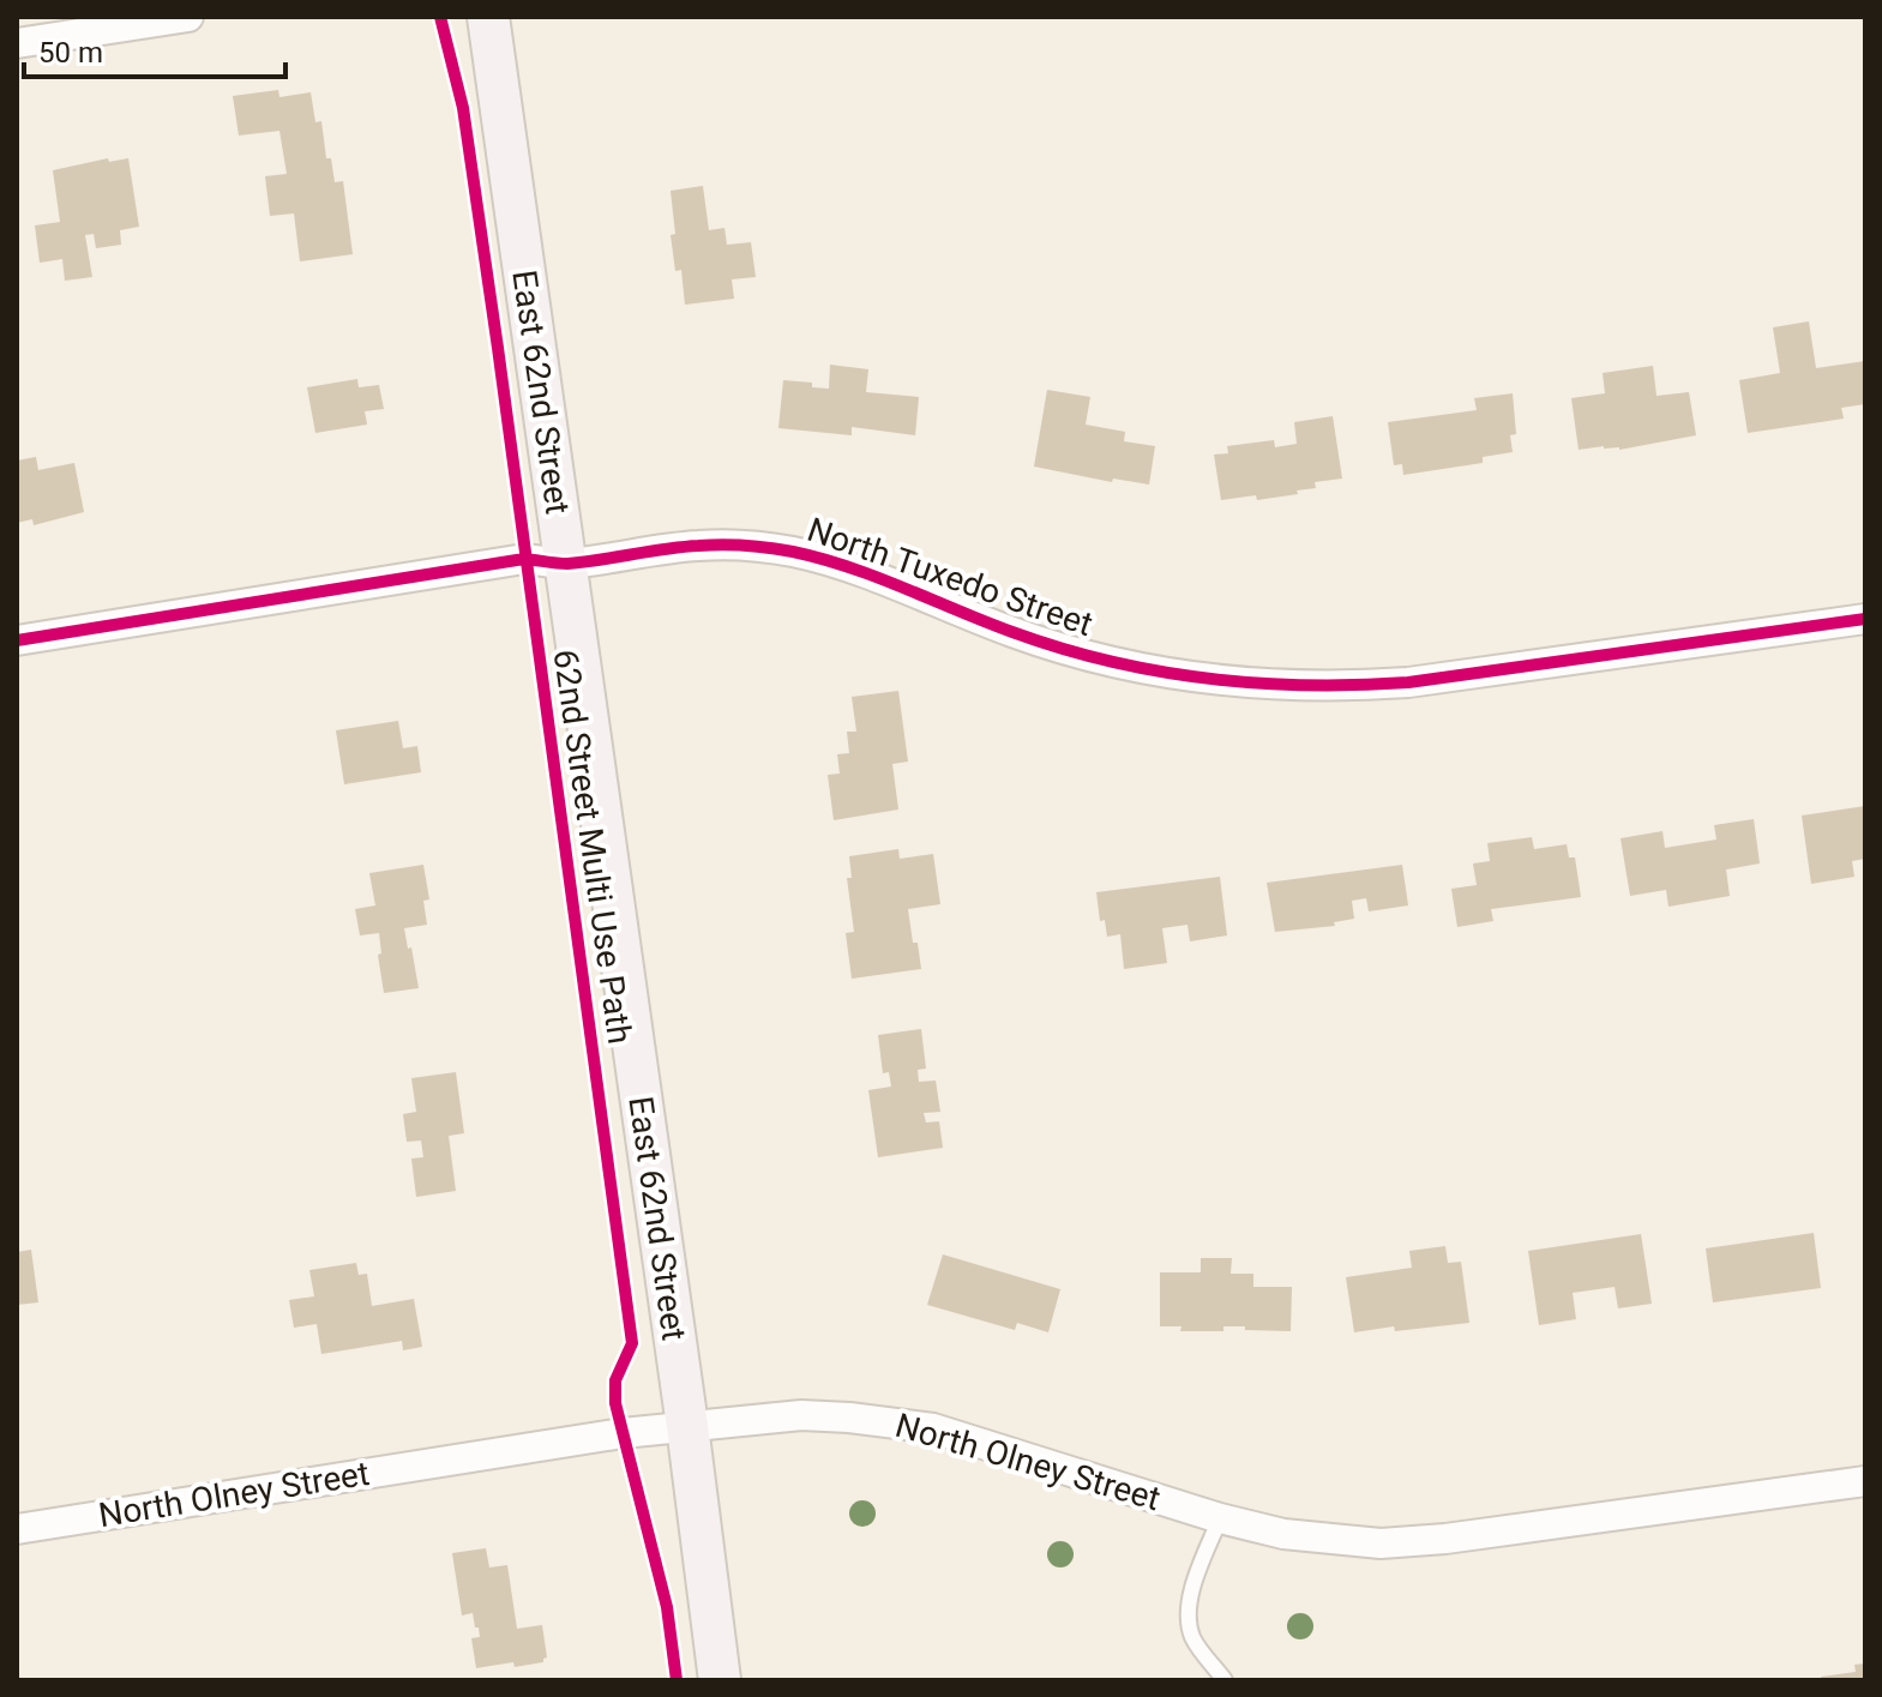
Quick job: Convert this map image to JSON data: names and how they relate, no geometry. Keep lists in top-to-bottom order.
{
  "streets": {
    "street": ["East 62nd Street", "North Tuxedo Street", "North Olney Street"],
    "cycle path": ["62nd Street Multi Use Path"]
  },
  "crossings": [
    ["East 62nd Street", "North Tuxedo Street"],
    ["East 62nd Street", "North Olney Street"]
  ],
  "scale_bar": "50 m"
}
